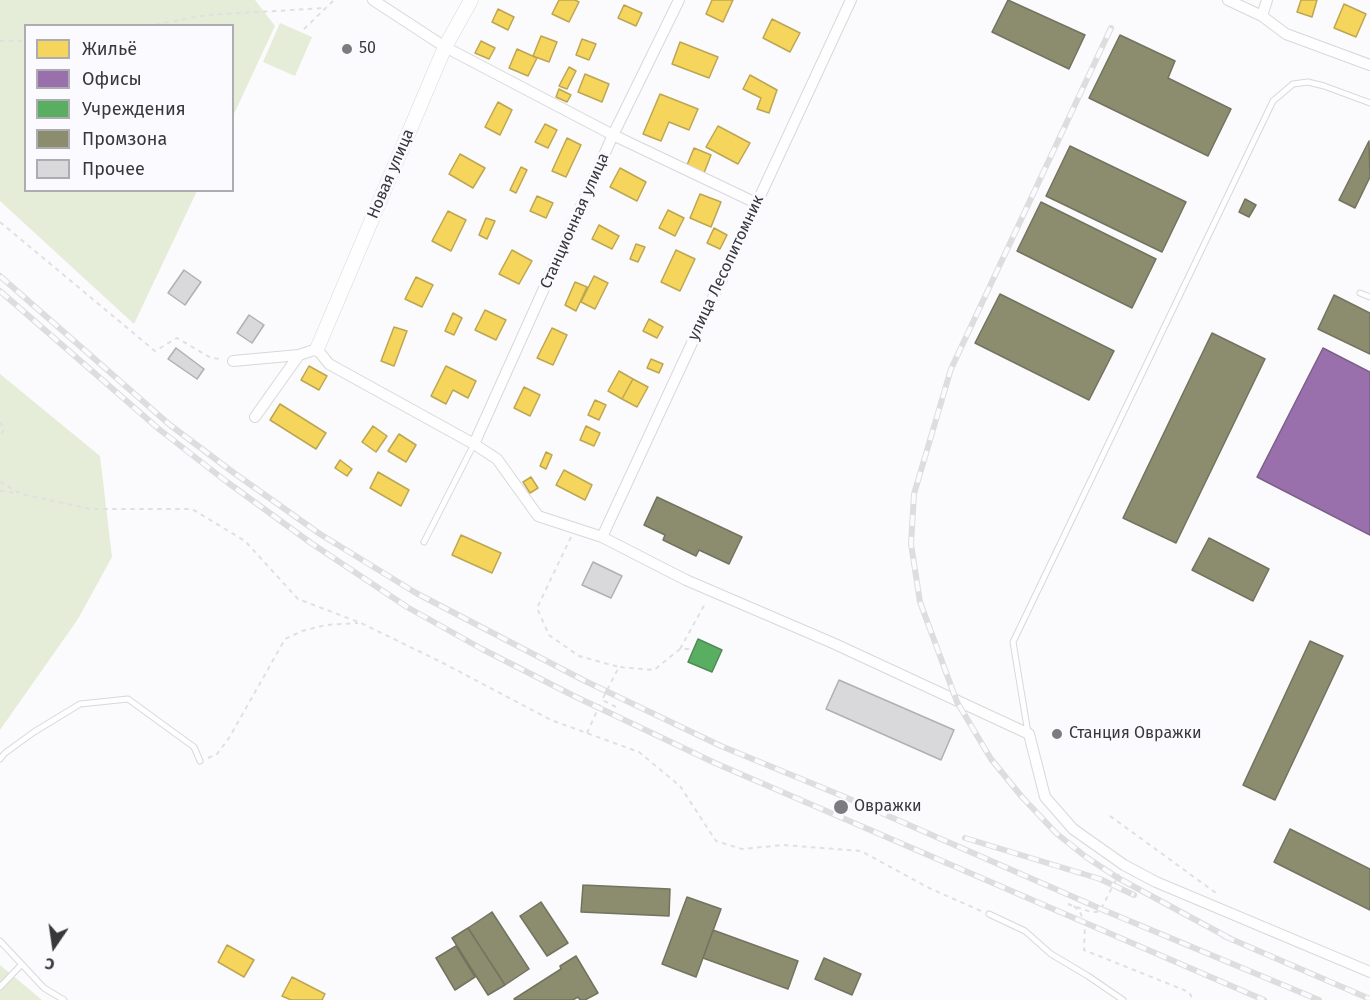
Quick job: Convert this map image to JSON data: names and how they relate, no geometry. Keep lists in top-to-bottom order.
{
  "streets": {
    "street": ["Новая улица", "Станционная улица", "улица Лесопитомник"]
  },
  "places": ["50", "Станция Овражки", "Овражки"],
  "legend": [
    "Жильё",
    "Офисы",
    "Учреждения",
    "Промзона",
    "Прочее"
  ],
  "north": "bottom"
}
